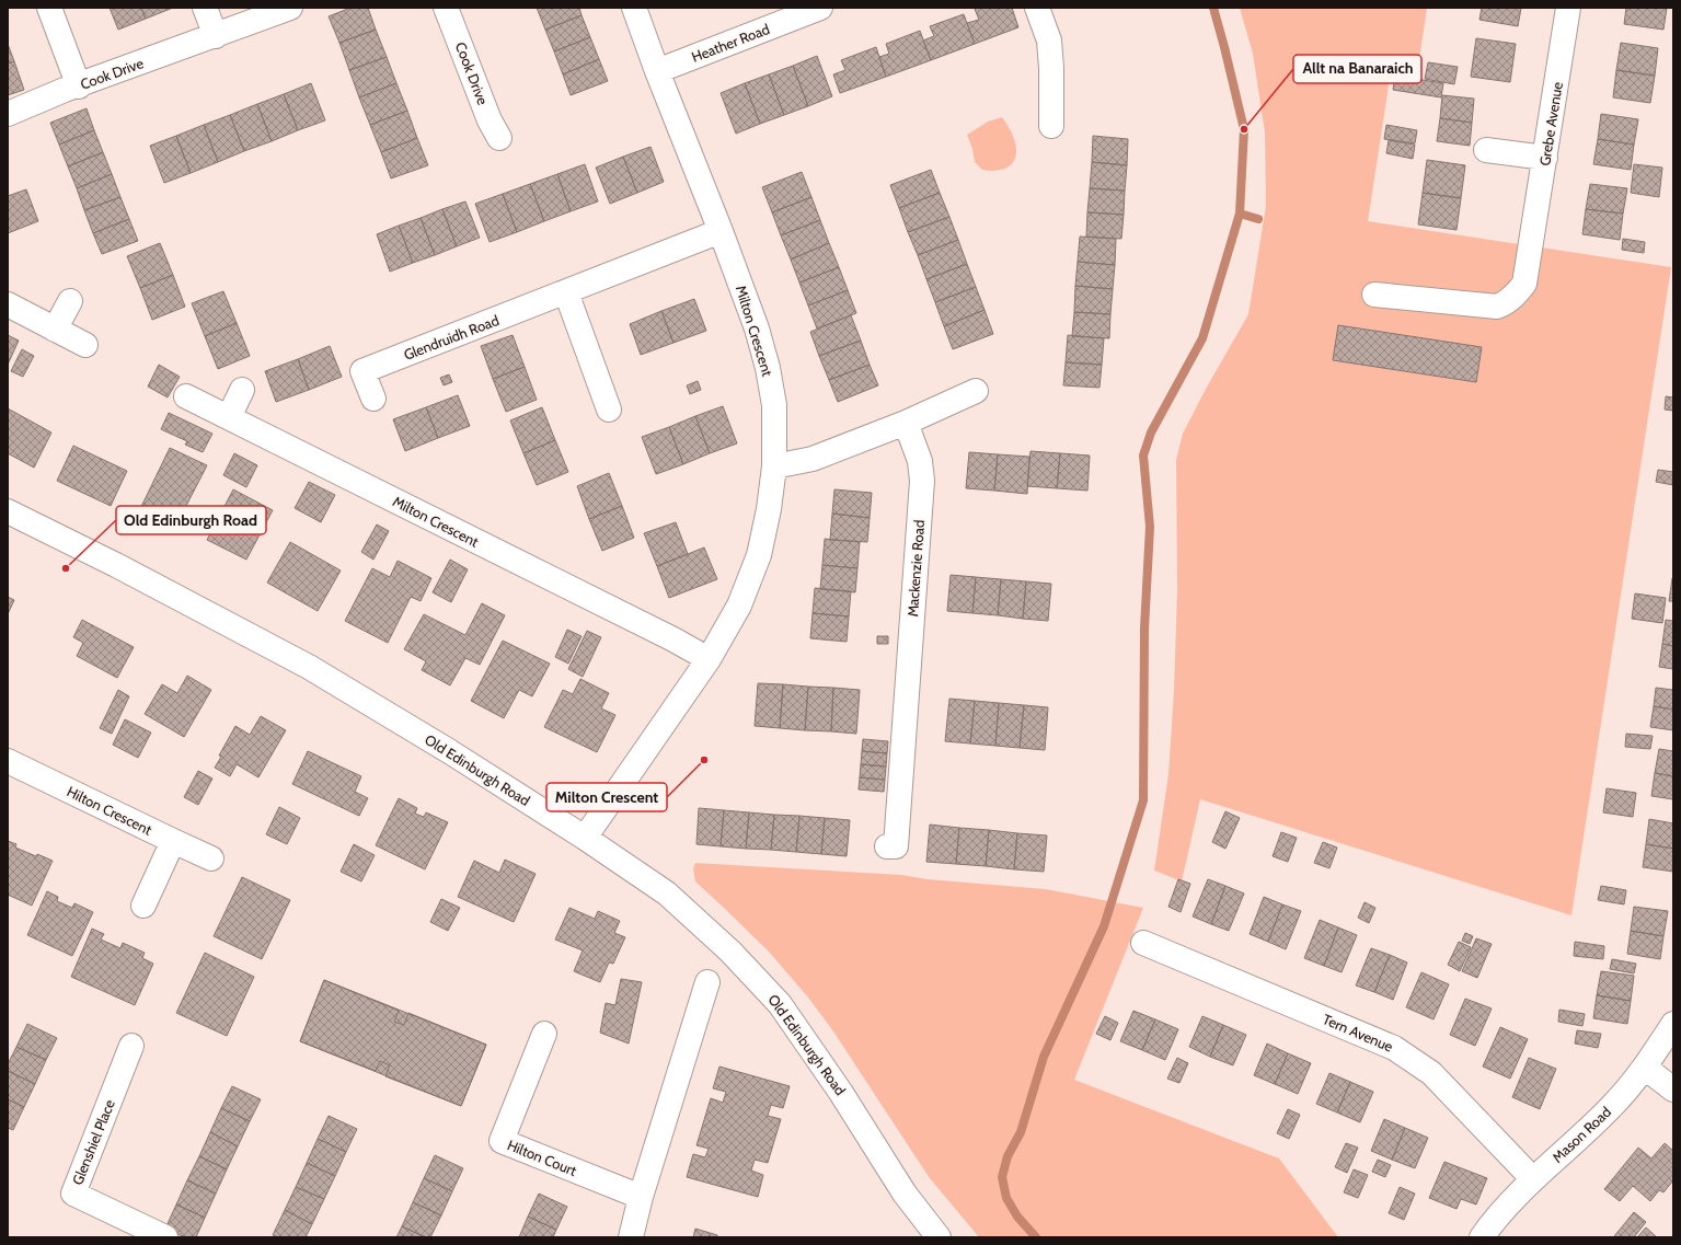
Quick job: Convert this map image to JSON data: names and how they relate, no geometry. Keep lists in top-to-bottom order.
{
  "streets": {
    "street": [
      "Heather Road",
      "Cook Drive",
      "Grebe Avenue",
      "Milton Crescent",
      "Glendruidh Road",
      "Mackenzie Road",
      "Old Edinburgh Road",
      "Hilton Crescent",
      "Tern Avenue",
      "Mason Road",
      "Glenshiel Place",
      "Hilton Court"
    ]
  },
  "crossings": [
    ["Heather Road", "Milton Crescent"],
    ["Milton Crescent", "Glendruidh Road"],
    ["Milton Crescent", "Old Edinburgh Road"],
    ["Tern Avenue", "Mason Road"]
  ],
  "places": ["Allt na Banaraich", "Old Edinburgh Road", "Milton Crescent"]
}
